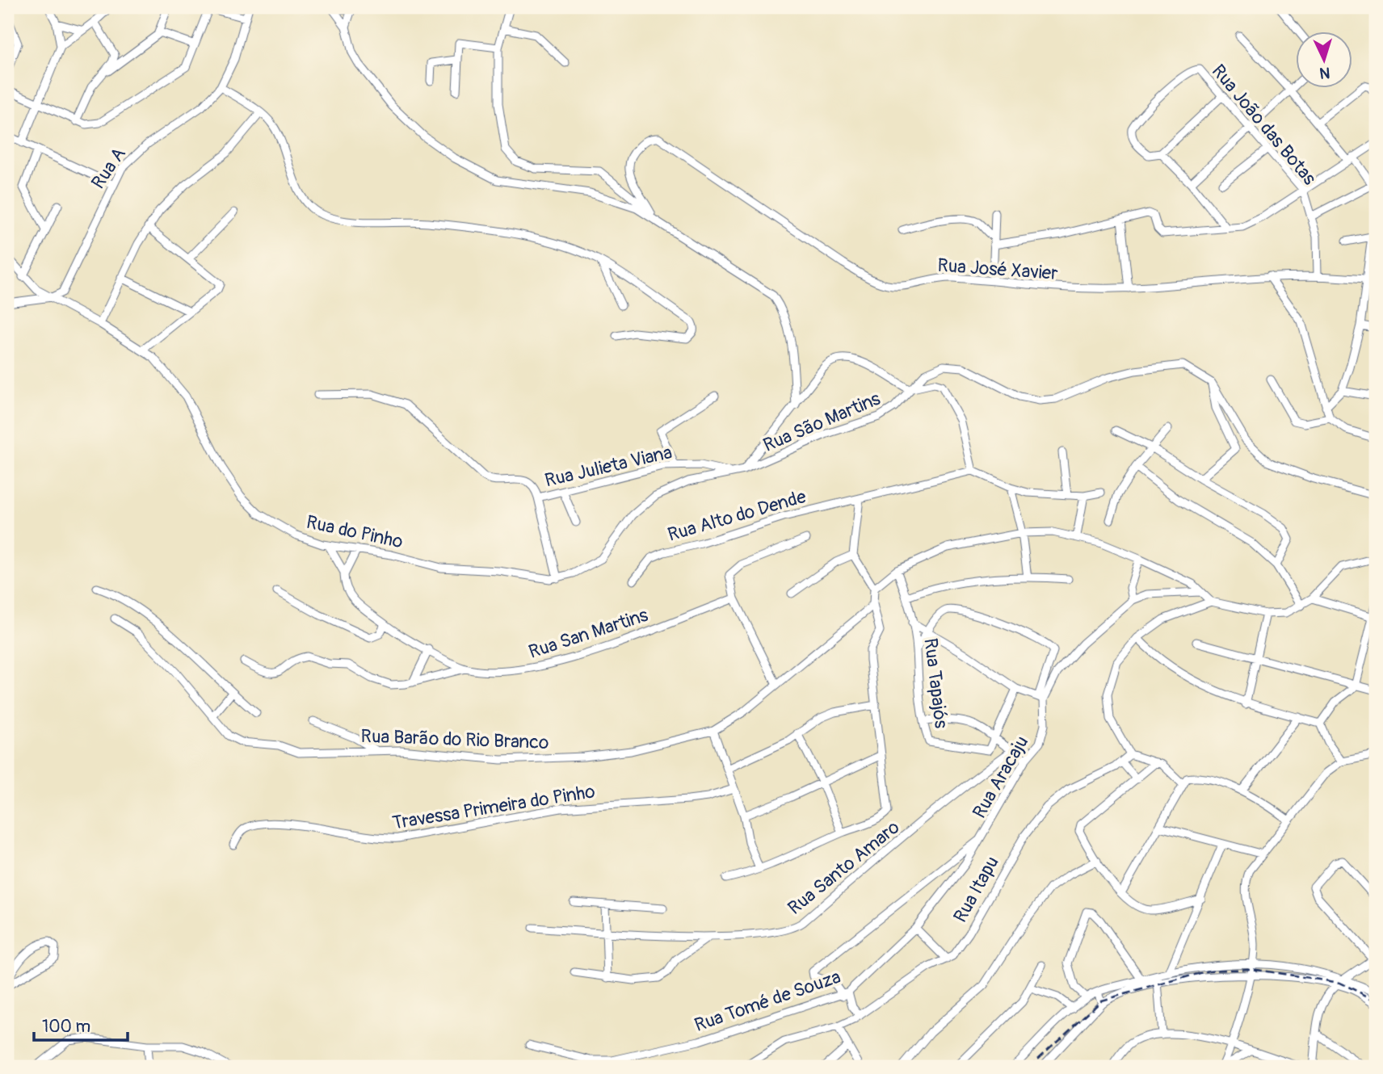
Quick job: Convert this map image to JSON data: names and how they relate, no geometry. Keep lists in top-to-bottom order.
{
  "streets": {
    "street": [
      "Rua João das Botas",
      "Rua A",
      "Rua José Xavier",
      "Rua São Martins",
      "Rua Julieta Viana",
      "Rua Alto do Dende",
      "Rua do Pinho",
      "Rua San Martins",
      "Rua Tapajós",
      "Rua Barão do Rio Branco",
      "Rua Aracaju",
      "Travessa Primeira do Pinho",
      "Rua Santo Amaro",
      "Rua Itapu",
      "Rua Tomé de Souza"
    ]
  },
  "crossings": [
    ["Rua João das Botas", "Rua José Xavier"],
    ["Rua A", "Rua do Pinho"],
    ["Rua José Xavier", "Rua São Martins"],
    ["Rua São Martins", "Rua do Pinho"],
    ["Rua Julieta Viana", "Rua do Pinho"],
    ["Rua do Pinho", "Rua San Martins"],
    ["Rua Aracaju", "Rua Tomé de Souza"]
  ],
  "scale_bar": "100 m",
  "north": "bottom"
}
